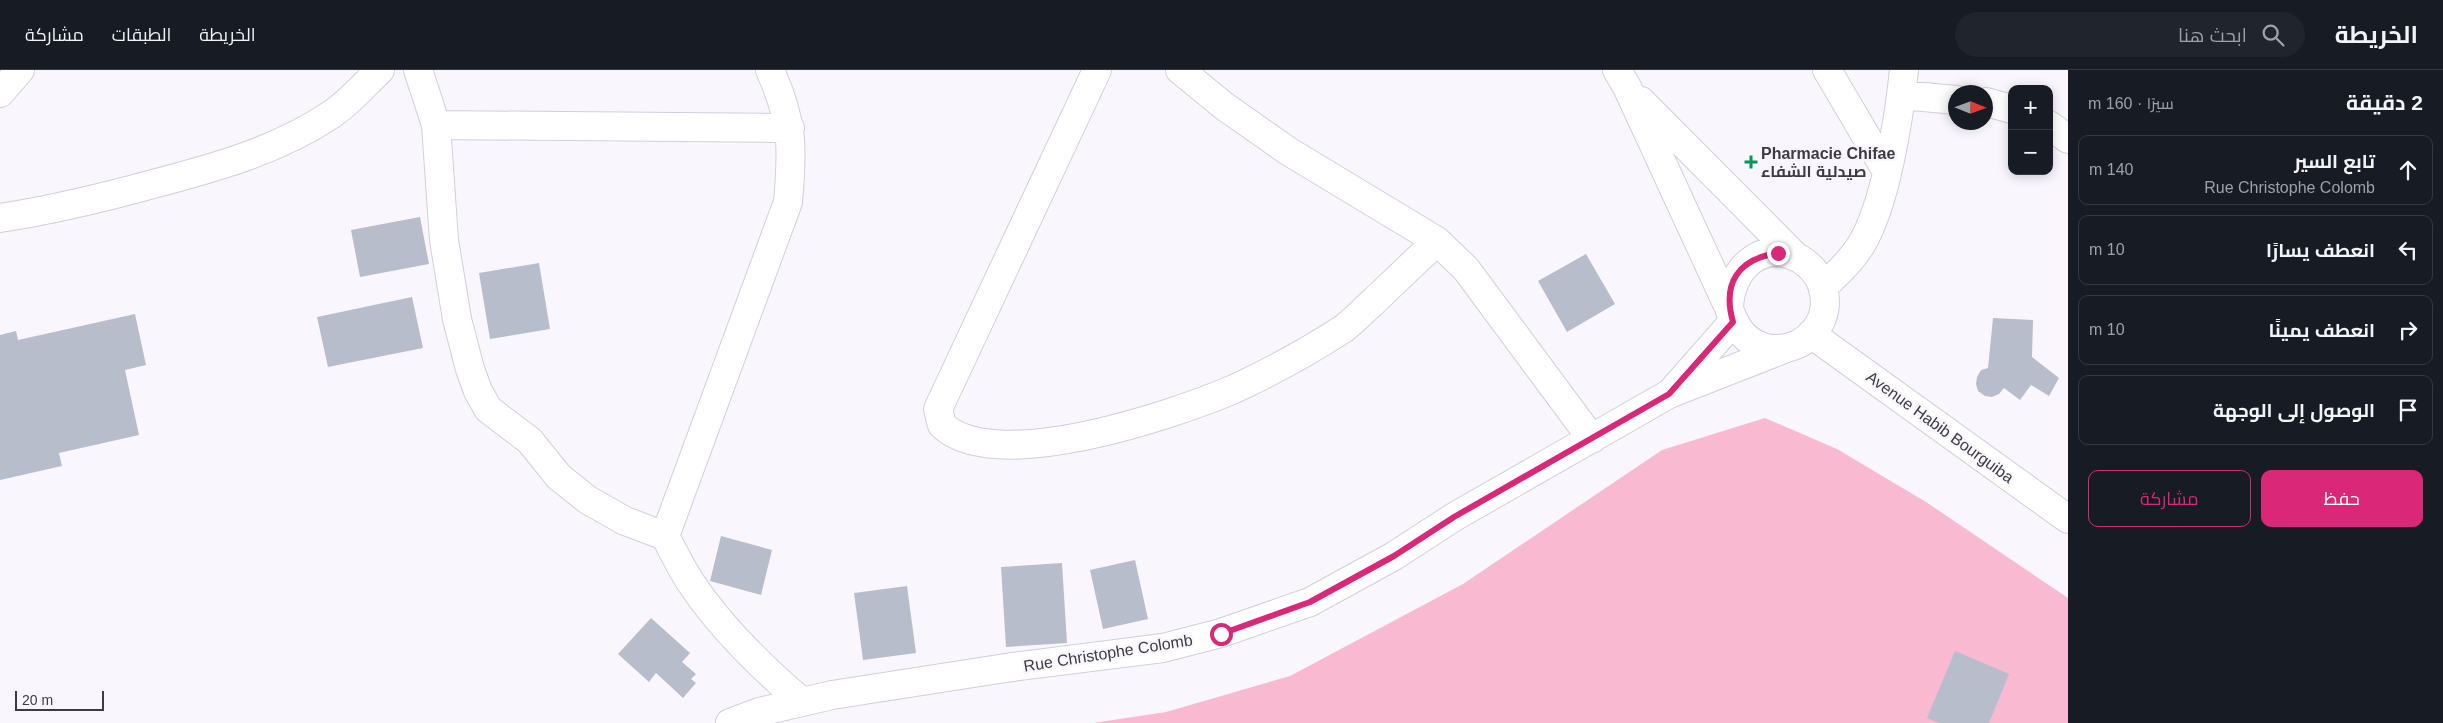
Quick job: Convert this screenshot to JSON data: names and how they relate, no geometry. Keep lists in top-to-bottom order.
{
  "streets": {
    "street": ["Avenue Habib Bourguiba", "Rue Christophe Colomb"]
  },
  "crossings": [
    ["Avenue Habib Bourguiba", "Rue Christophe Colomb"]
  ],
  "places": {
    "health": ["Pharmacie Chifae صيدلية الشفاء"]
  },
  "scale_bar": "20 m",
  "north": "right",
  "page": {
    "header": "الخريطة",
    "search": "ابحث هنا",
    "nav": ["الخريطة", "الطبقات", "مشاركة"],
    "heading": ["2 دقيقة", "سيرًا · 160 m"],
    "map_buttons": ["+", "−"],
    "list": [
      ["تابع السير", "Rue Christophe Colomb", "140 m"],
      ["انعطف يسارًا", "10 m"],
      ["انعطف يمينًا", "10 m"],
      "الوصول إلى الوجهة"
    ],
    "buttons": ["حفظ", "مشاركة"],
    "scale": "20 m"
  }
}
